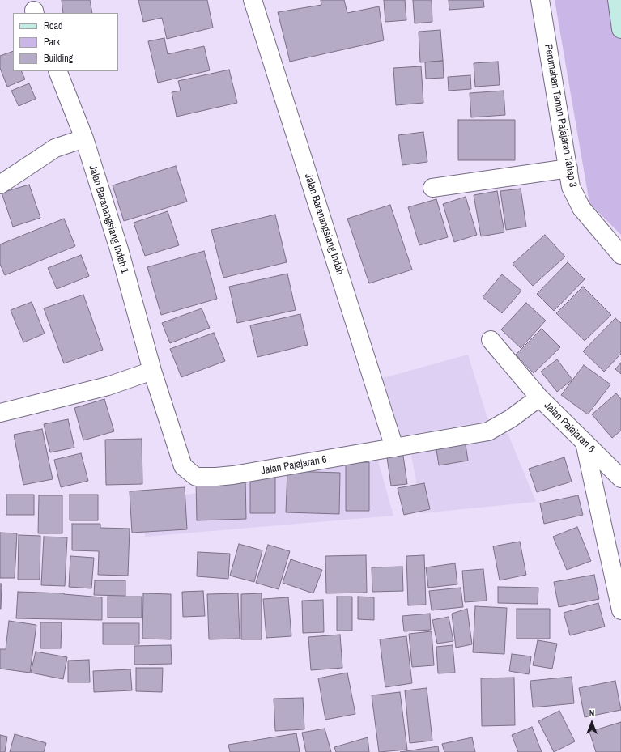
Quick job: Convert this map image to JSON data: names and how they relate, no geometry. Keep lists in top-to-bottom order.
{
  "streets": {
    "street": [
      "Perumahan Taman Pajajaran Tahap 3",
      "Jalan Baranangsiang Indah 1",
      "Jalan Baranangsiang Indah",
      "Jalan Pajajaran 6"
    ]
  },
  "crossings": [
    ["Jalan Baranangsiang Indah 1", "Jalan Pajajaran 6"],
    ["Jalan Baranangsiang Indah", "Jalan Pajajaran 6"]
  ],
  "legend": ["Road", "Park", "Building"],
  "north": "top"
}
